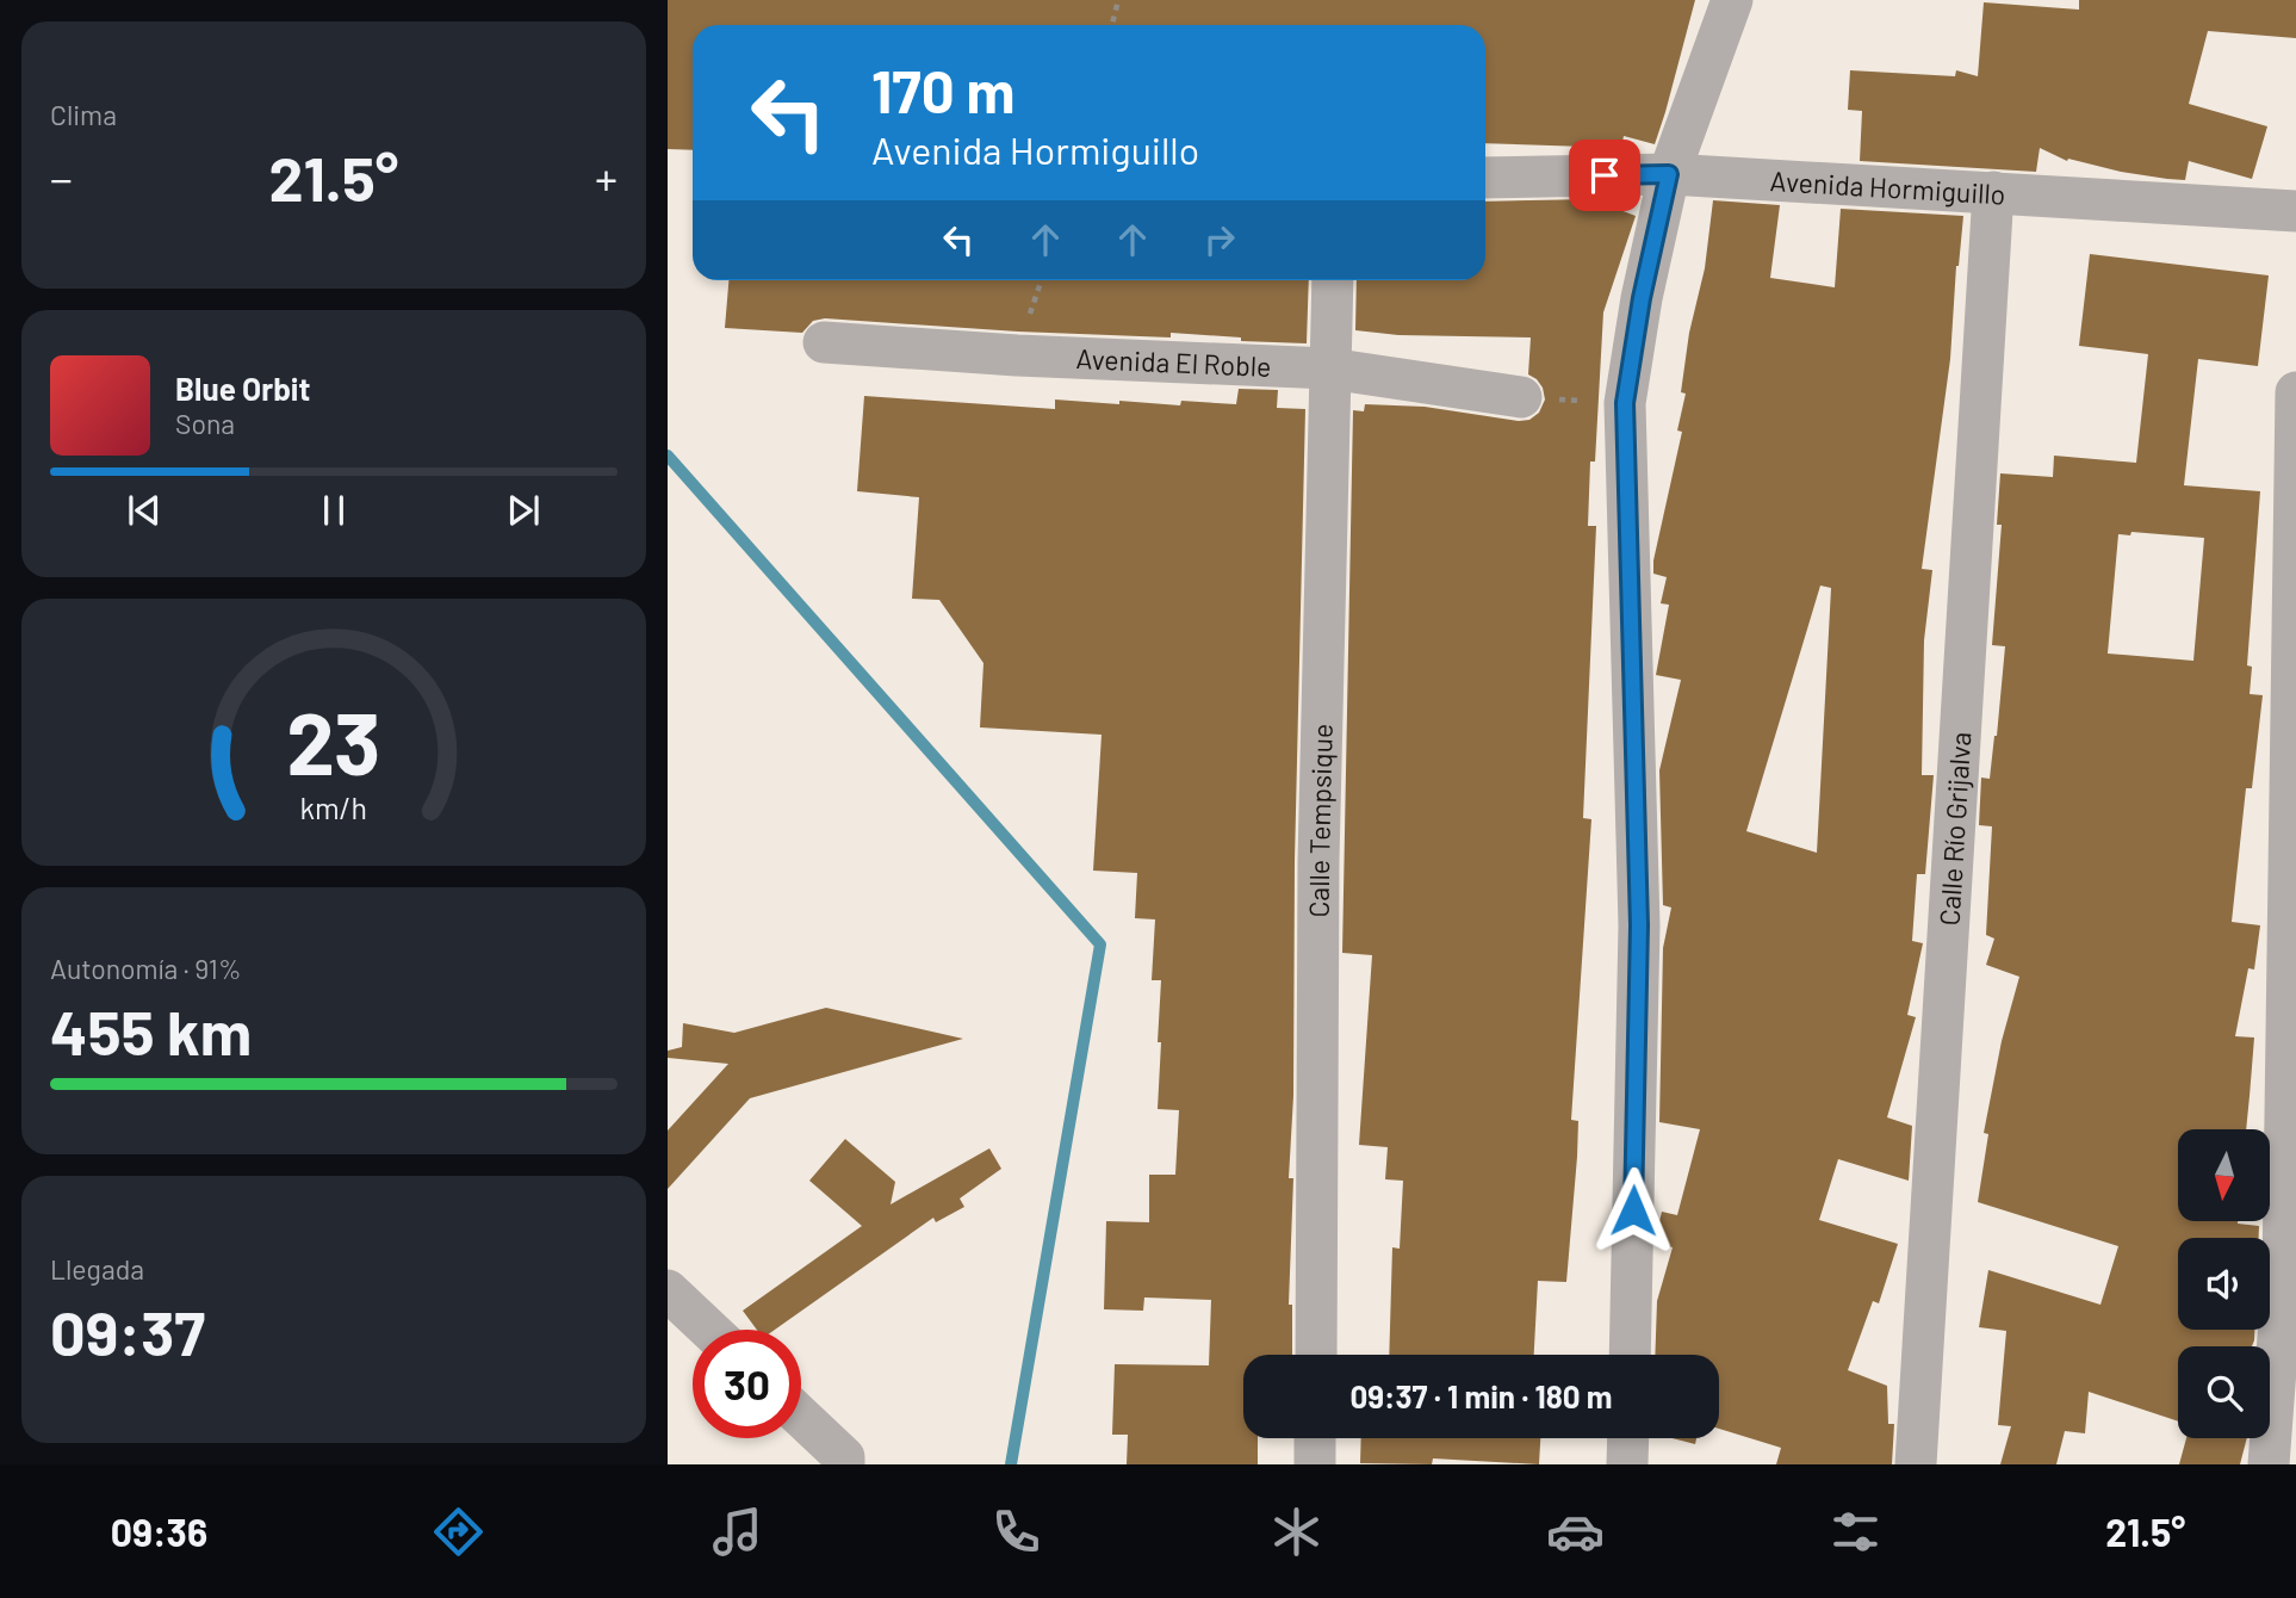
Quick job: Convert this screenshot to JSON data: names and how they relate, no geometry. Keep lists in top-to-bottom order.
{
  "streets": {
    "street": [
      "Avenida Hormiguillo",
      "Avenida El Roble",
      "Calle Tempsique",
      "Calle Río Grijalva"
    ]
  },
  "crossings": [
    ["Avenida Hormiguillo", "Calle Río Grijalva"],
    ["Avenida El Roble", "Calle Tempsique"]
  ],
  "north": "bottom",
  "page": {
    "tile": [
      "Clima",
      ["Autonomía · 91%", "455 km"],
      ["Llegada", "09:37"]
    ],
    "turn": ["170 m", "Avenida Hormiguillo"],
    "heat": ["−", "21.5°", "+"],
    "song": ["Blue Orbit", "Sona"],
    "limit": "30",
    "trip": "09:37 · 1 min · 180 m",
    "tabs": ["09:36", "21.5°"],
    "gauge": ["23", "km/h"]
  }
}
